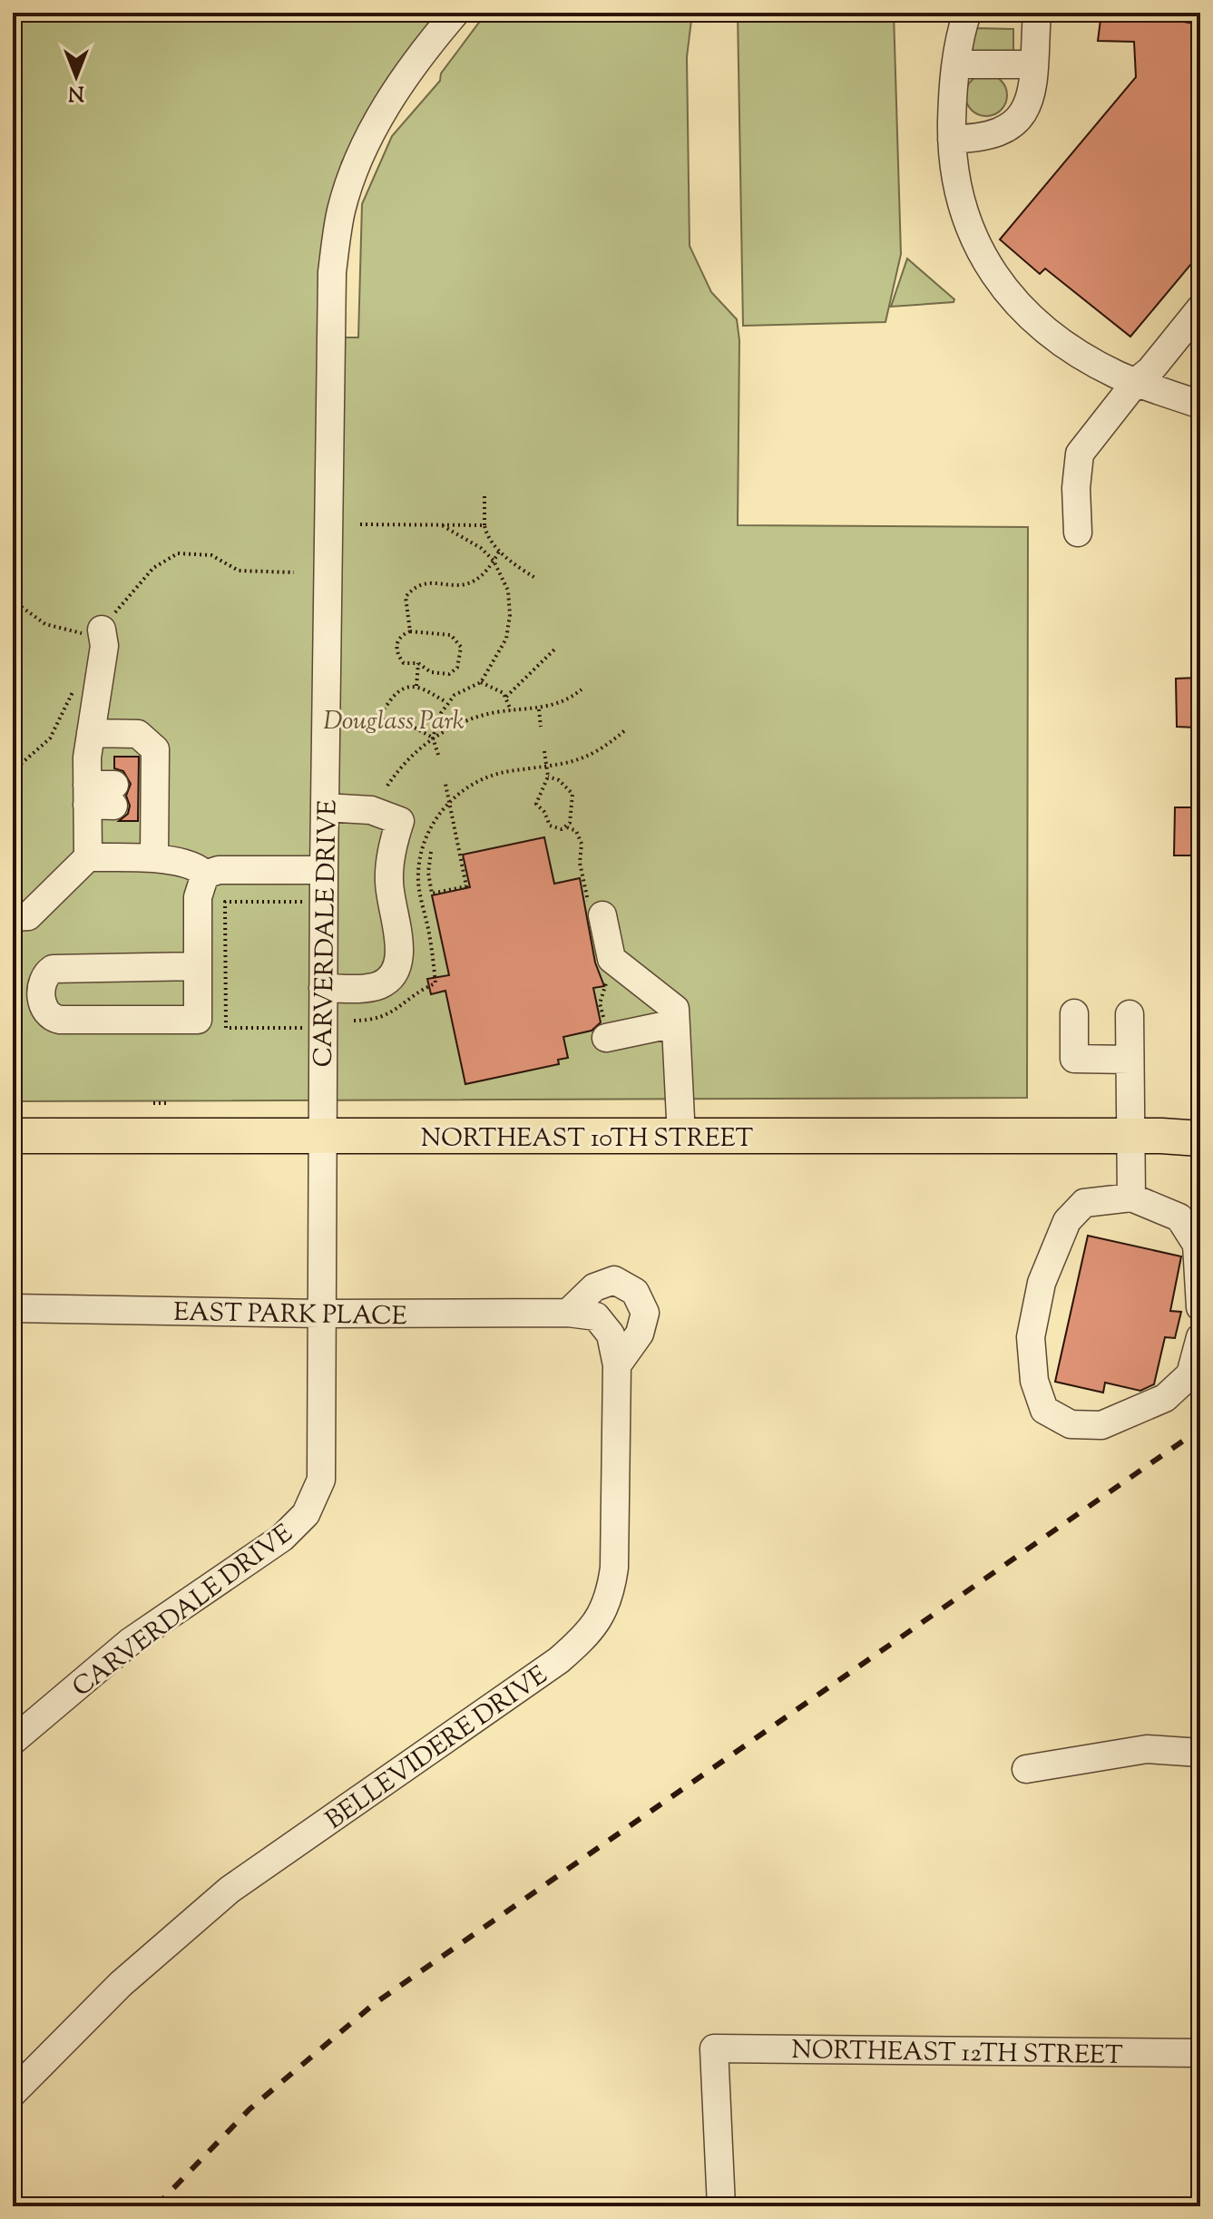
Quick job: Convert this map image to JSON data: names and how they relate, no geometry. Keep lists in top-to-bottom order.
{
  "streets": {
    "main road": ["NORTHEAST 10TH STREET"],
    "street": [
      "CARVERDALE DRIVE",
      "EAST PARK PLACE",
      "BELLEVIDERE DRIVE",
      "NORTHEAST 12TH STREET"
    ]
  },
  "crossings": [
    ["CARVERDALE DRIVE", "NORTHEAST 10TH STREET"],
    ["CARVERDALE DRIVE", "EAST PARK PLACE"],
    ["EAST PARK PLACE", "BELLEVIDERE DRIVE"]
  ],
  "parks": ["Douglass Park"],
  "north": "bottom"
}
